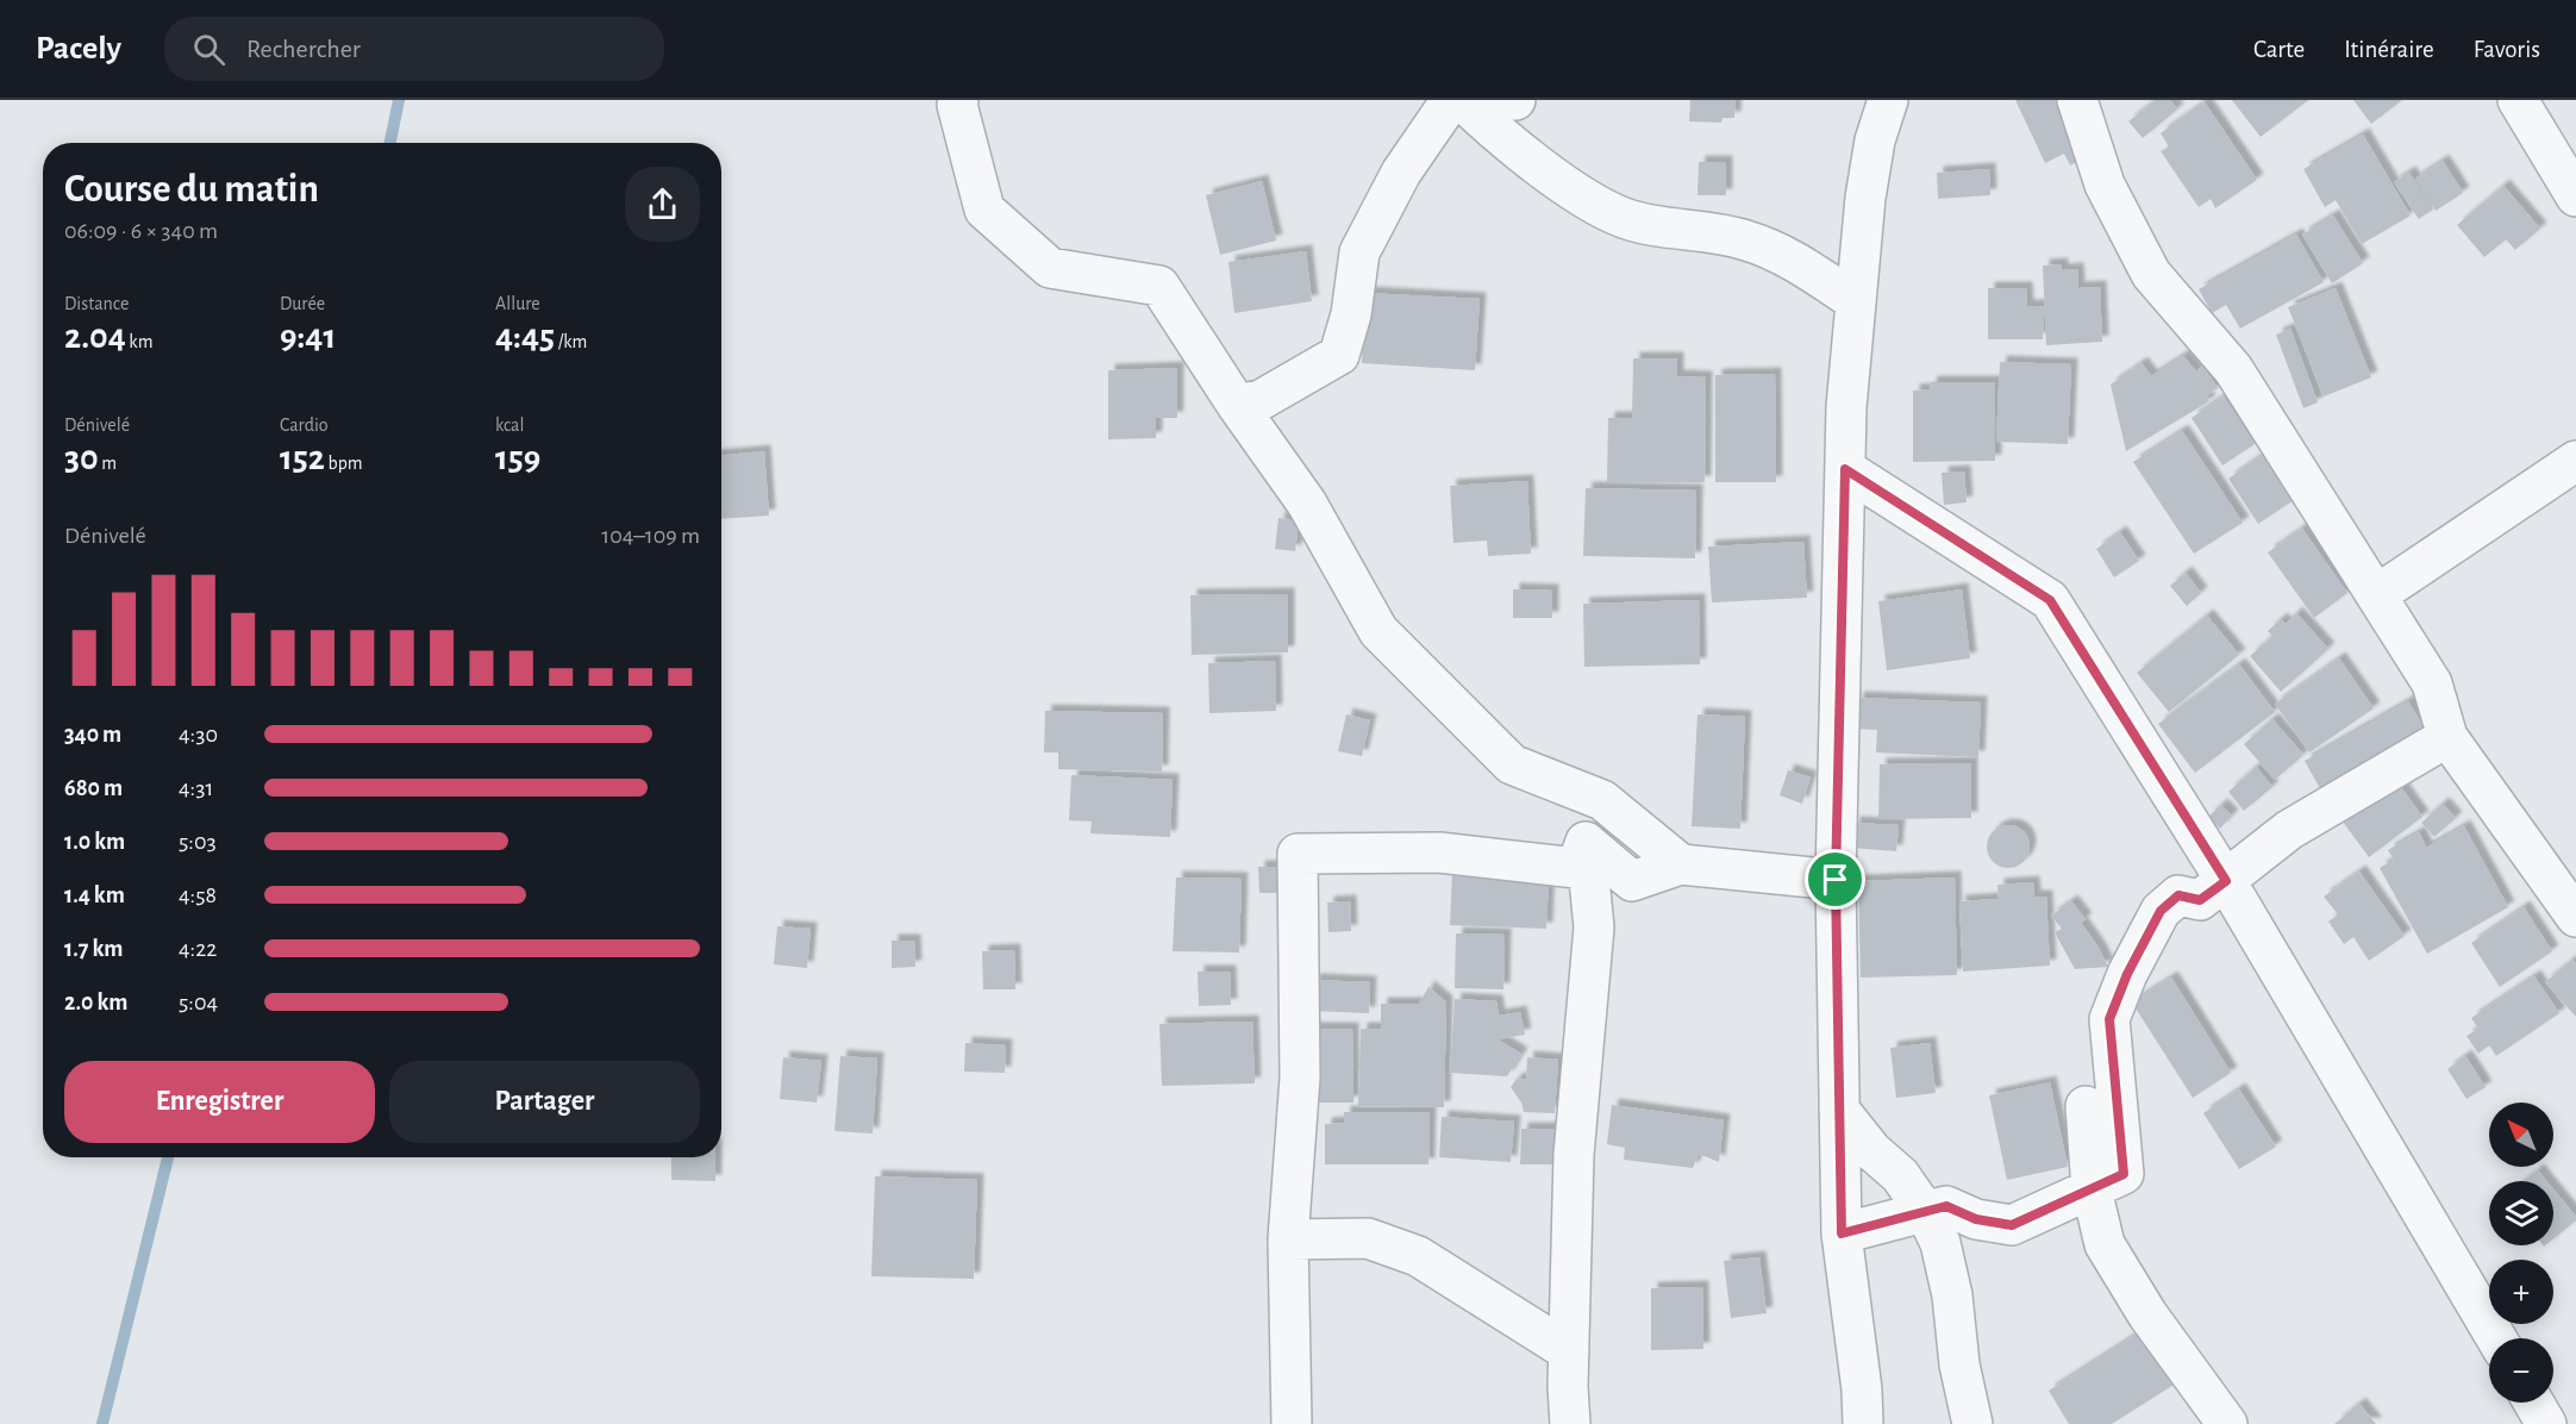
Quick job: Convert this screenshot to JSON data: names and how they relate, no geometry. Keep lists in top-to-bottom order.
{
  "north": "top left",
  "page": {
    "header": "Pacely",
    "search": "Rechercher",
    "nav": ["Carte", "Itinéraire", "Favoris"],
    "heading": ["Course du matin", "06:09 · 6 × 340 m"],
    "stats": [
      ["Distance", "2.04 km"],
      ["Durée", "9:41"],
      ["Allure", "4:45 /km"],
      ["Dénivelé", "30 m"],
      ["Cardio", "152 bpm"],
      ["kcal", "159"]
    ],
    "chart": ["Dénivelé", "104–109 m"],
    "list": [
      {
        "name": "340 m",
        "note": "4:30"
      },
      {
        "name": "680 m",
        "note": "4:31"
      },
      {
        "name": "1.0 km",
        "note": "5:03"
      },
      {
        "name": "1.4 km",
        "note": "4:58"
      },
      {
        "name": "1.7 km",
        "note": "4:22"
      },
      {
        "name": "2.0 km",
        "note": "5:04"
      }
    ],
    "buttons": ["Enregistrer", "Partager"],
    "map_buttons": ["+", "−"]
  }
}
